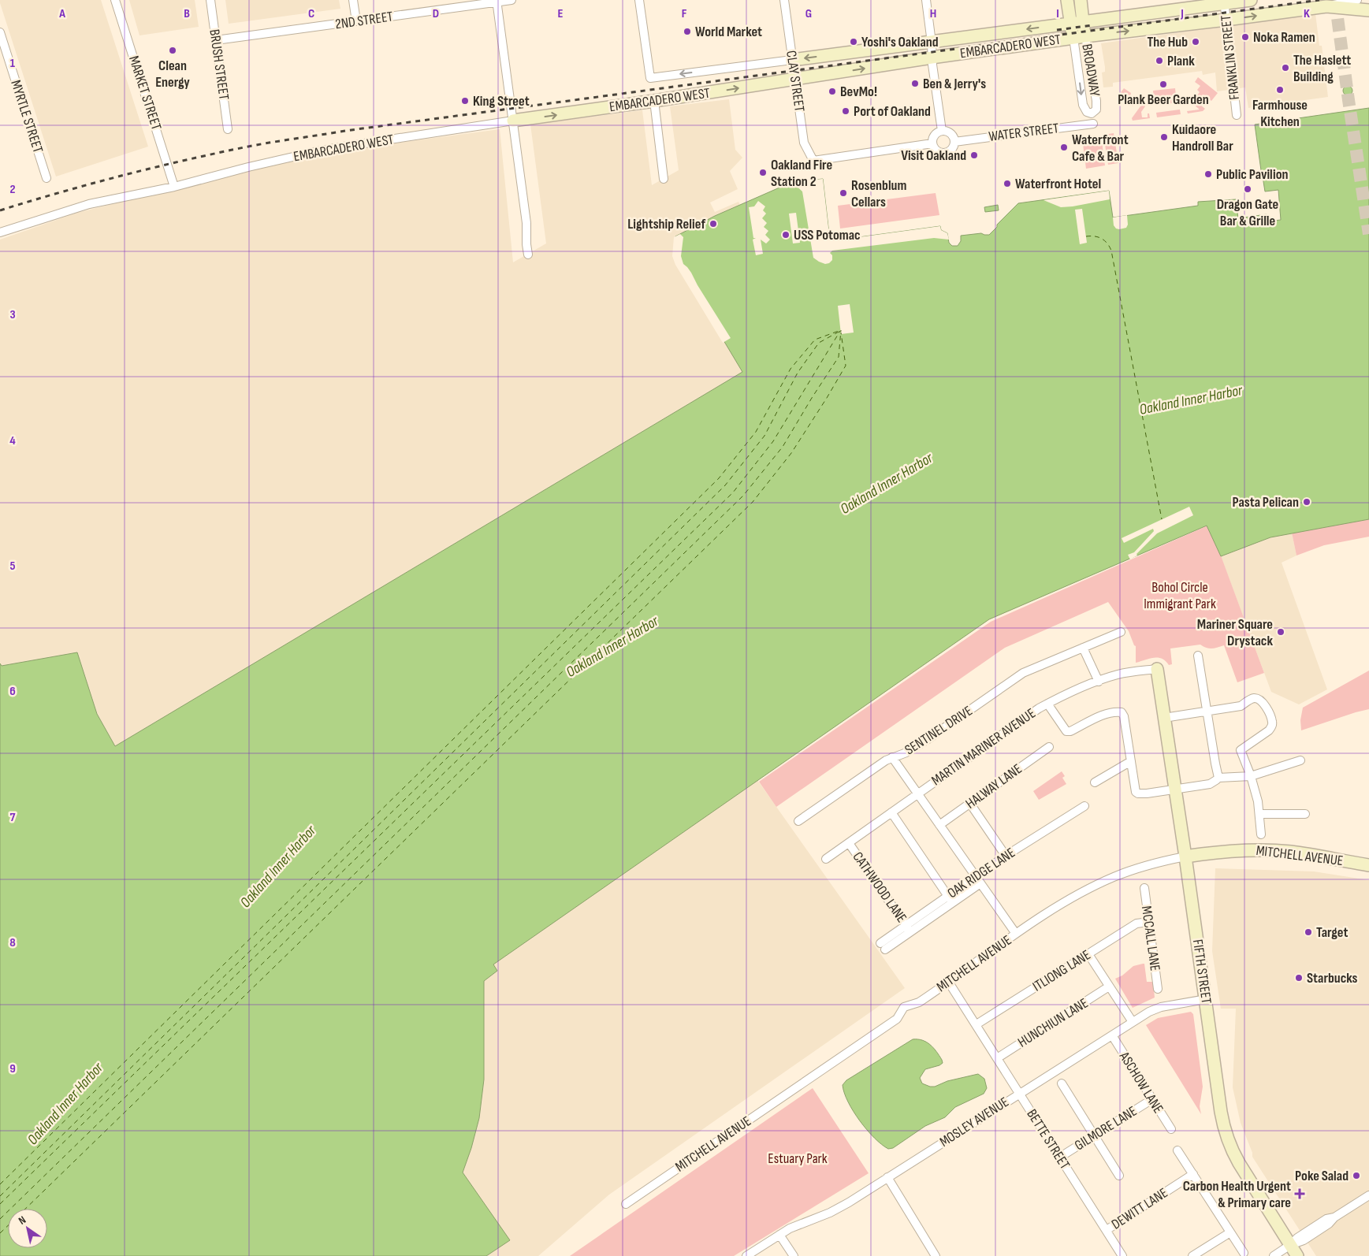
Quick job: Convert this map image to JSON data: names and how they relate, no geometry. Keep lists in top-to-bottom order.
{
  "streets": {
    "street": [
      "2ND STREET",
      "EMBARCADERO WEST",
      "FRANKLIN STREET",
      "BRUSH STREET",
      "BROADWAY",
      "CLAY STREET",
      "MARKET STREET",
      "MYRTLE STREET",
      "WATER STREET",
      "SENTINEL DRIVE",
      "MARTIN MARINER AVENUE",
      "HALWAY LANE",
      "MITCHELL AVENUE",
      "OAK RIDGE LANE",
      "CATHWOOD LANE",
      "MCCALL LANE",
      "ITLIONG LANE",
      "FIFTH STREET",
      "HUNCHIUN LANE",
      "ASCHOW LANE",
      "MOSLEY AVENUE",
      "GILMORE LANE",
      "BETTE STREET",
      "DEWITT LANE"
    ]
  },
  "crossings": [
    ["2ND STREET", "BRUSH STREET"],
    ["EMBARCADERO WEST", "FRANKLIN STREET"],
    ["EMBARCADERO WEST", "BROADWAY"],
    ["EMBARCADERO WEST", "CLAY STREET"],
    ["EMBARCADERO WEST", "MARKET STREET"],
    ["CLAY STREET", "WATER STREET"],
    ["MARTIN MARINER AVENUE", "CATHWOOD LANE"],
    ["MARTIN MARINER AVENUE", "FIFTH STREET"],
    ["MITCHELL AVENUE", "FIFTH STREET"],
    ["MITCHELL AVENUE", "BETTE STREET"],
    ["OAK RIDGE LANE", "CATHWOOD LANE"],
    ["MCCALL LANE", "ITLIONG LANE"],
    ["ITLIONG LANE", "BETTE STREET"],
    ["FIFTH STREET", "MOSLEY AVENUE"],
    ["HUNCHIUN LANE", "BETTE STREET"],
    ["ASCHOW LANE", "MOSLEY AVENUE"],
    ["ASCHOW LANE", "GILMORE LANE"],
    ["MOSLEY AVENUE", "BETTE STREET"],
    ["GILMORE LANE", "BETTE STREET"],
    ["BETTE STREET", "DEWITT LANE"]
  ],
  "water": ["Oakland Inner Harbor"],
  "parks": ["Bohol Circle Immigrant Park", "Estuary Park"],
  "places": {
    "other": [
      "World Market",
      "Noka Ramen",
      "Yoshi's Oakland",
      "The Hub",
      "Clean Energy",
      "Plank",
      "The Haslett Building",
      "Ben & Jerry's",
      "Plank Beer Garden",
      "Farmhouse Kitchen",
      "BevMo!",
      "King Street",
      "Port of Oakland",
      "Kuidaore Handroll Bar",
      "Waterfront Cafe & Bar",
      "Visit Oakland",
      "Oakland Fire Station 2",
      "Public Pavilion",
      "Waterfront Hotel",
      "Dragon Gate Bar & Grille",
      "Rosenblum Cellars",
      "Lightship Relief",
      "USS Potomac",
      "Pasta Pelican",
      "Mariner Square Drystack",
      "Target",
      "Starbucks",
      "Poke Salad"
    ],
    "health": ["Carbon Health Urgent & Primary care"]
  },
  "north": "top left",
  "grid": {
    "columns": [
      "A",
      "B",
      "C",
      "D",
      "E",
      "F",
      "G",
      "H",
      "I",
      "J",
      "K"
    ],
    "rows": [
      "1",
      "2",
      "3",
      "4",
      "5",
      "6",
      "7",
      "8",
      "9"
    ]
  }
}
